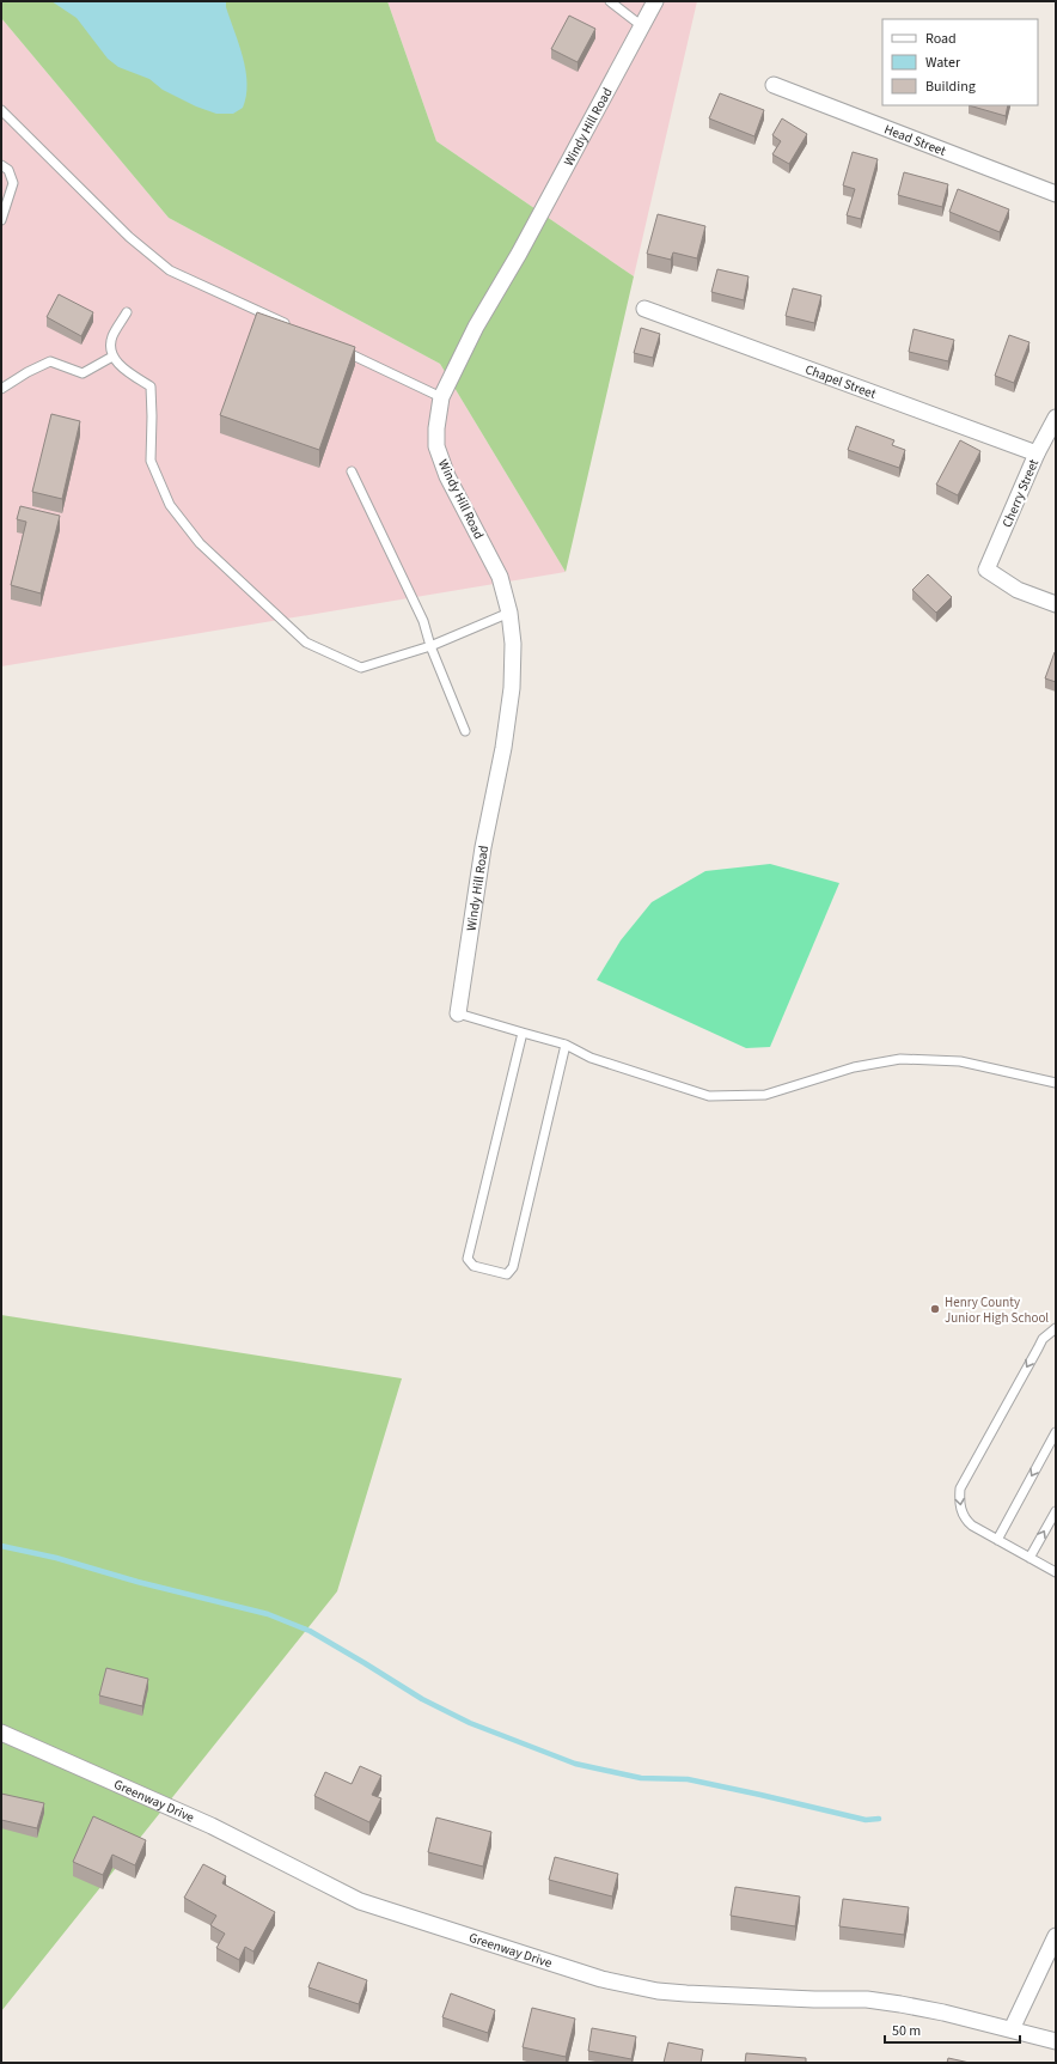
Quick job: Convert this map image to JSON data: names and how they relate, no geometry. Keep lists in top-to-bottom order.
{
  "streets": {
    "street": [
      "Windy Hill Road",
      "Head Street",
      "Chapel Street",
      "Cherry Street",
      "Greenway Drive"
    ]
  },
  "crossings": [
    ["Chapel Street", "Cherry Street"]
  ],
  "places": ["Henry County Junior High School"],
  "legend": ["Road", "Water", "Building"],
  "scale_bar": "50 m"
}
